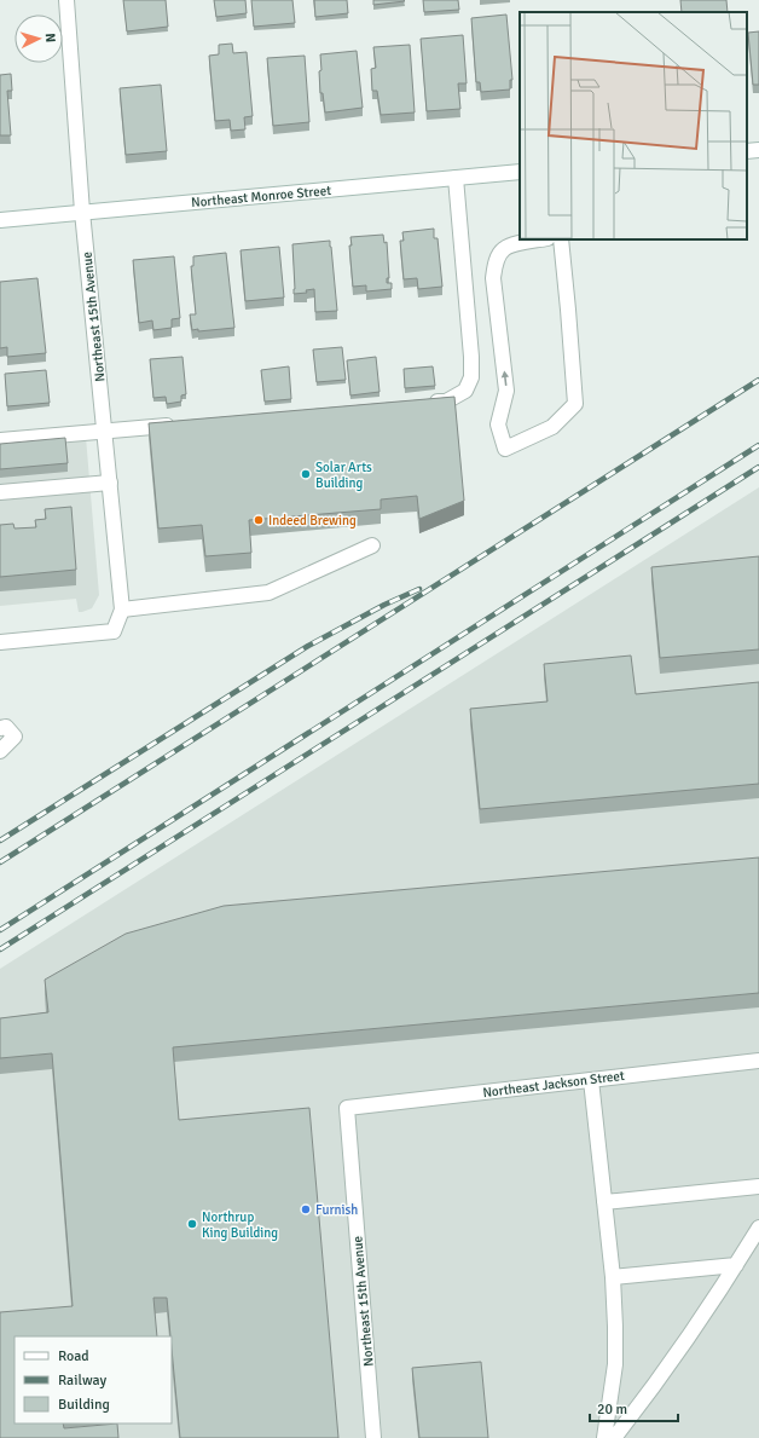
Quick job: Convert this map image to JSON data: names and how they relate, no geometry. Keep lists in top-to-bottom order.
{
  "streets": {
    "street": ["Northeast Monroe Street", "Northeast 15th Avenue", "Northeast Jackson Street"]
  },
  "crossings": [
    ["Northeast Monroe Street", "Northeast 15th Avenue"],
    ["Northeast 15th Avenue", "Northeast Jackson Street"]
  ],
  "places": [
    "Solar Arts Building",
    "Indeed Brewing",
    "Furnish",
    "Northrup King Building"
  ],
  "legend": ["Road", "Railway", "Building"],
  "scale_bar": "20 m",
  "north": "right"
}
